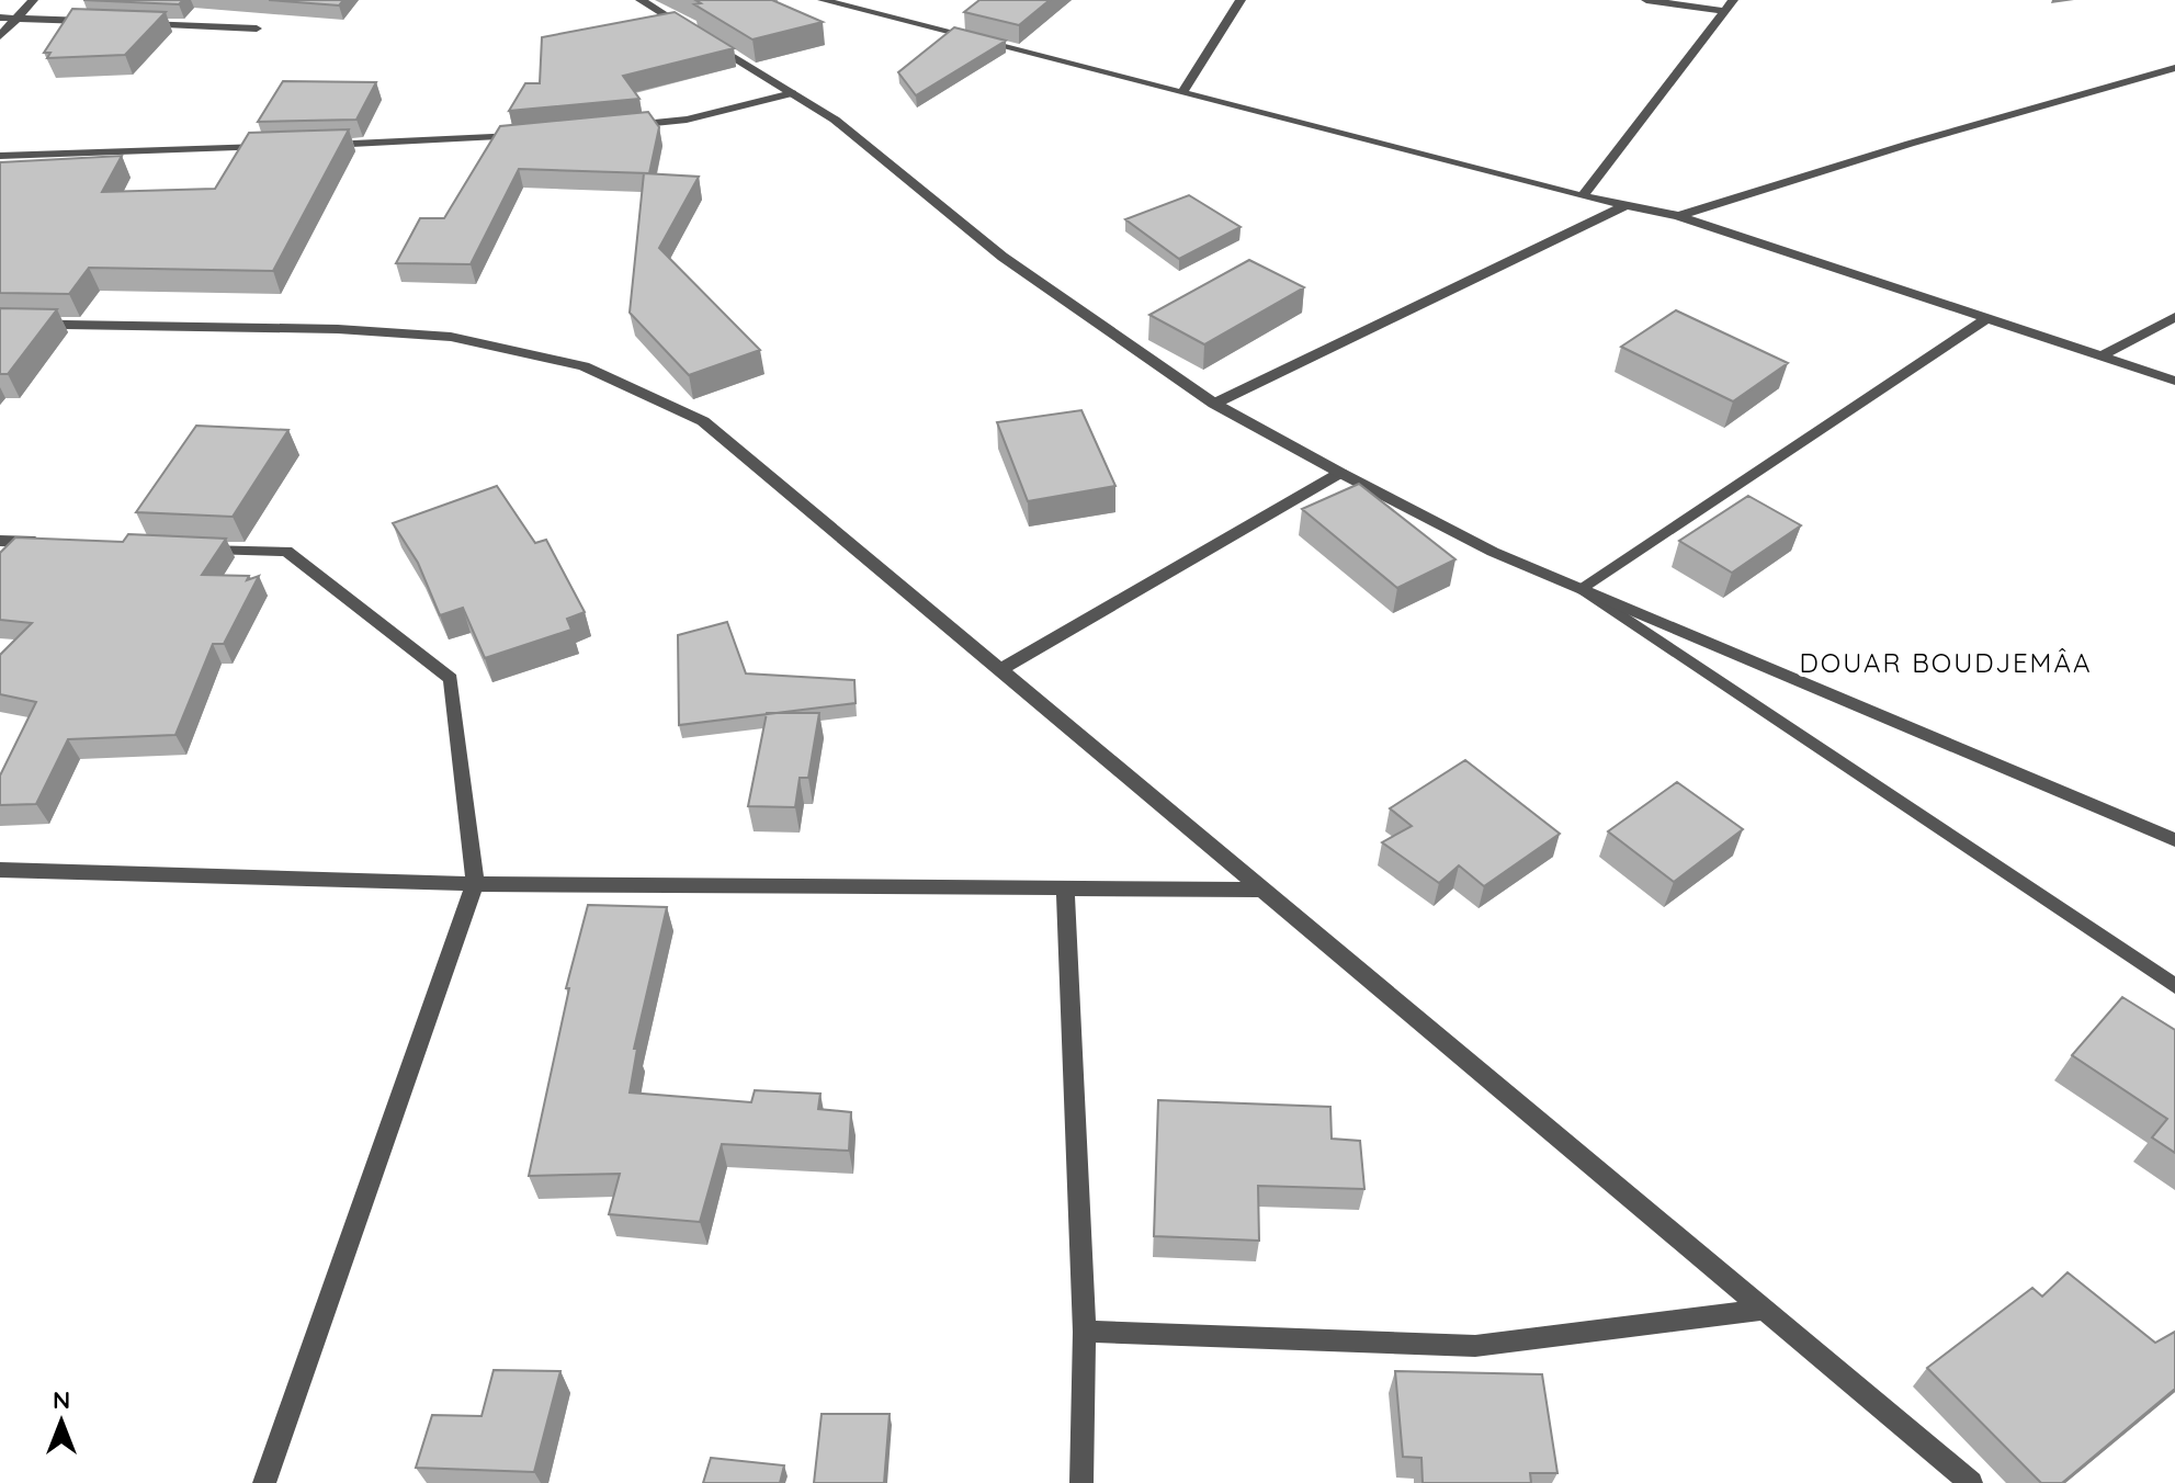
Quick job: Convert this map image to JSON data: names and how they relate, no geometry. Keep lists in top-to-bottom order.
{
  "districts": ["DOUAR BOUDJEMÂA"],
  "north": "top"
}
